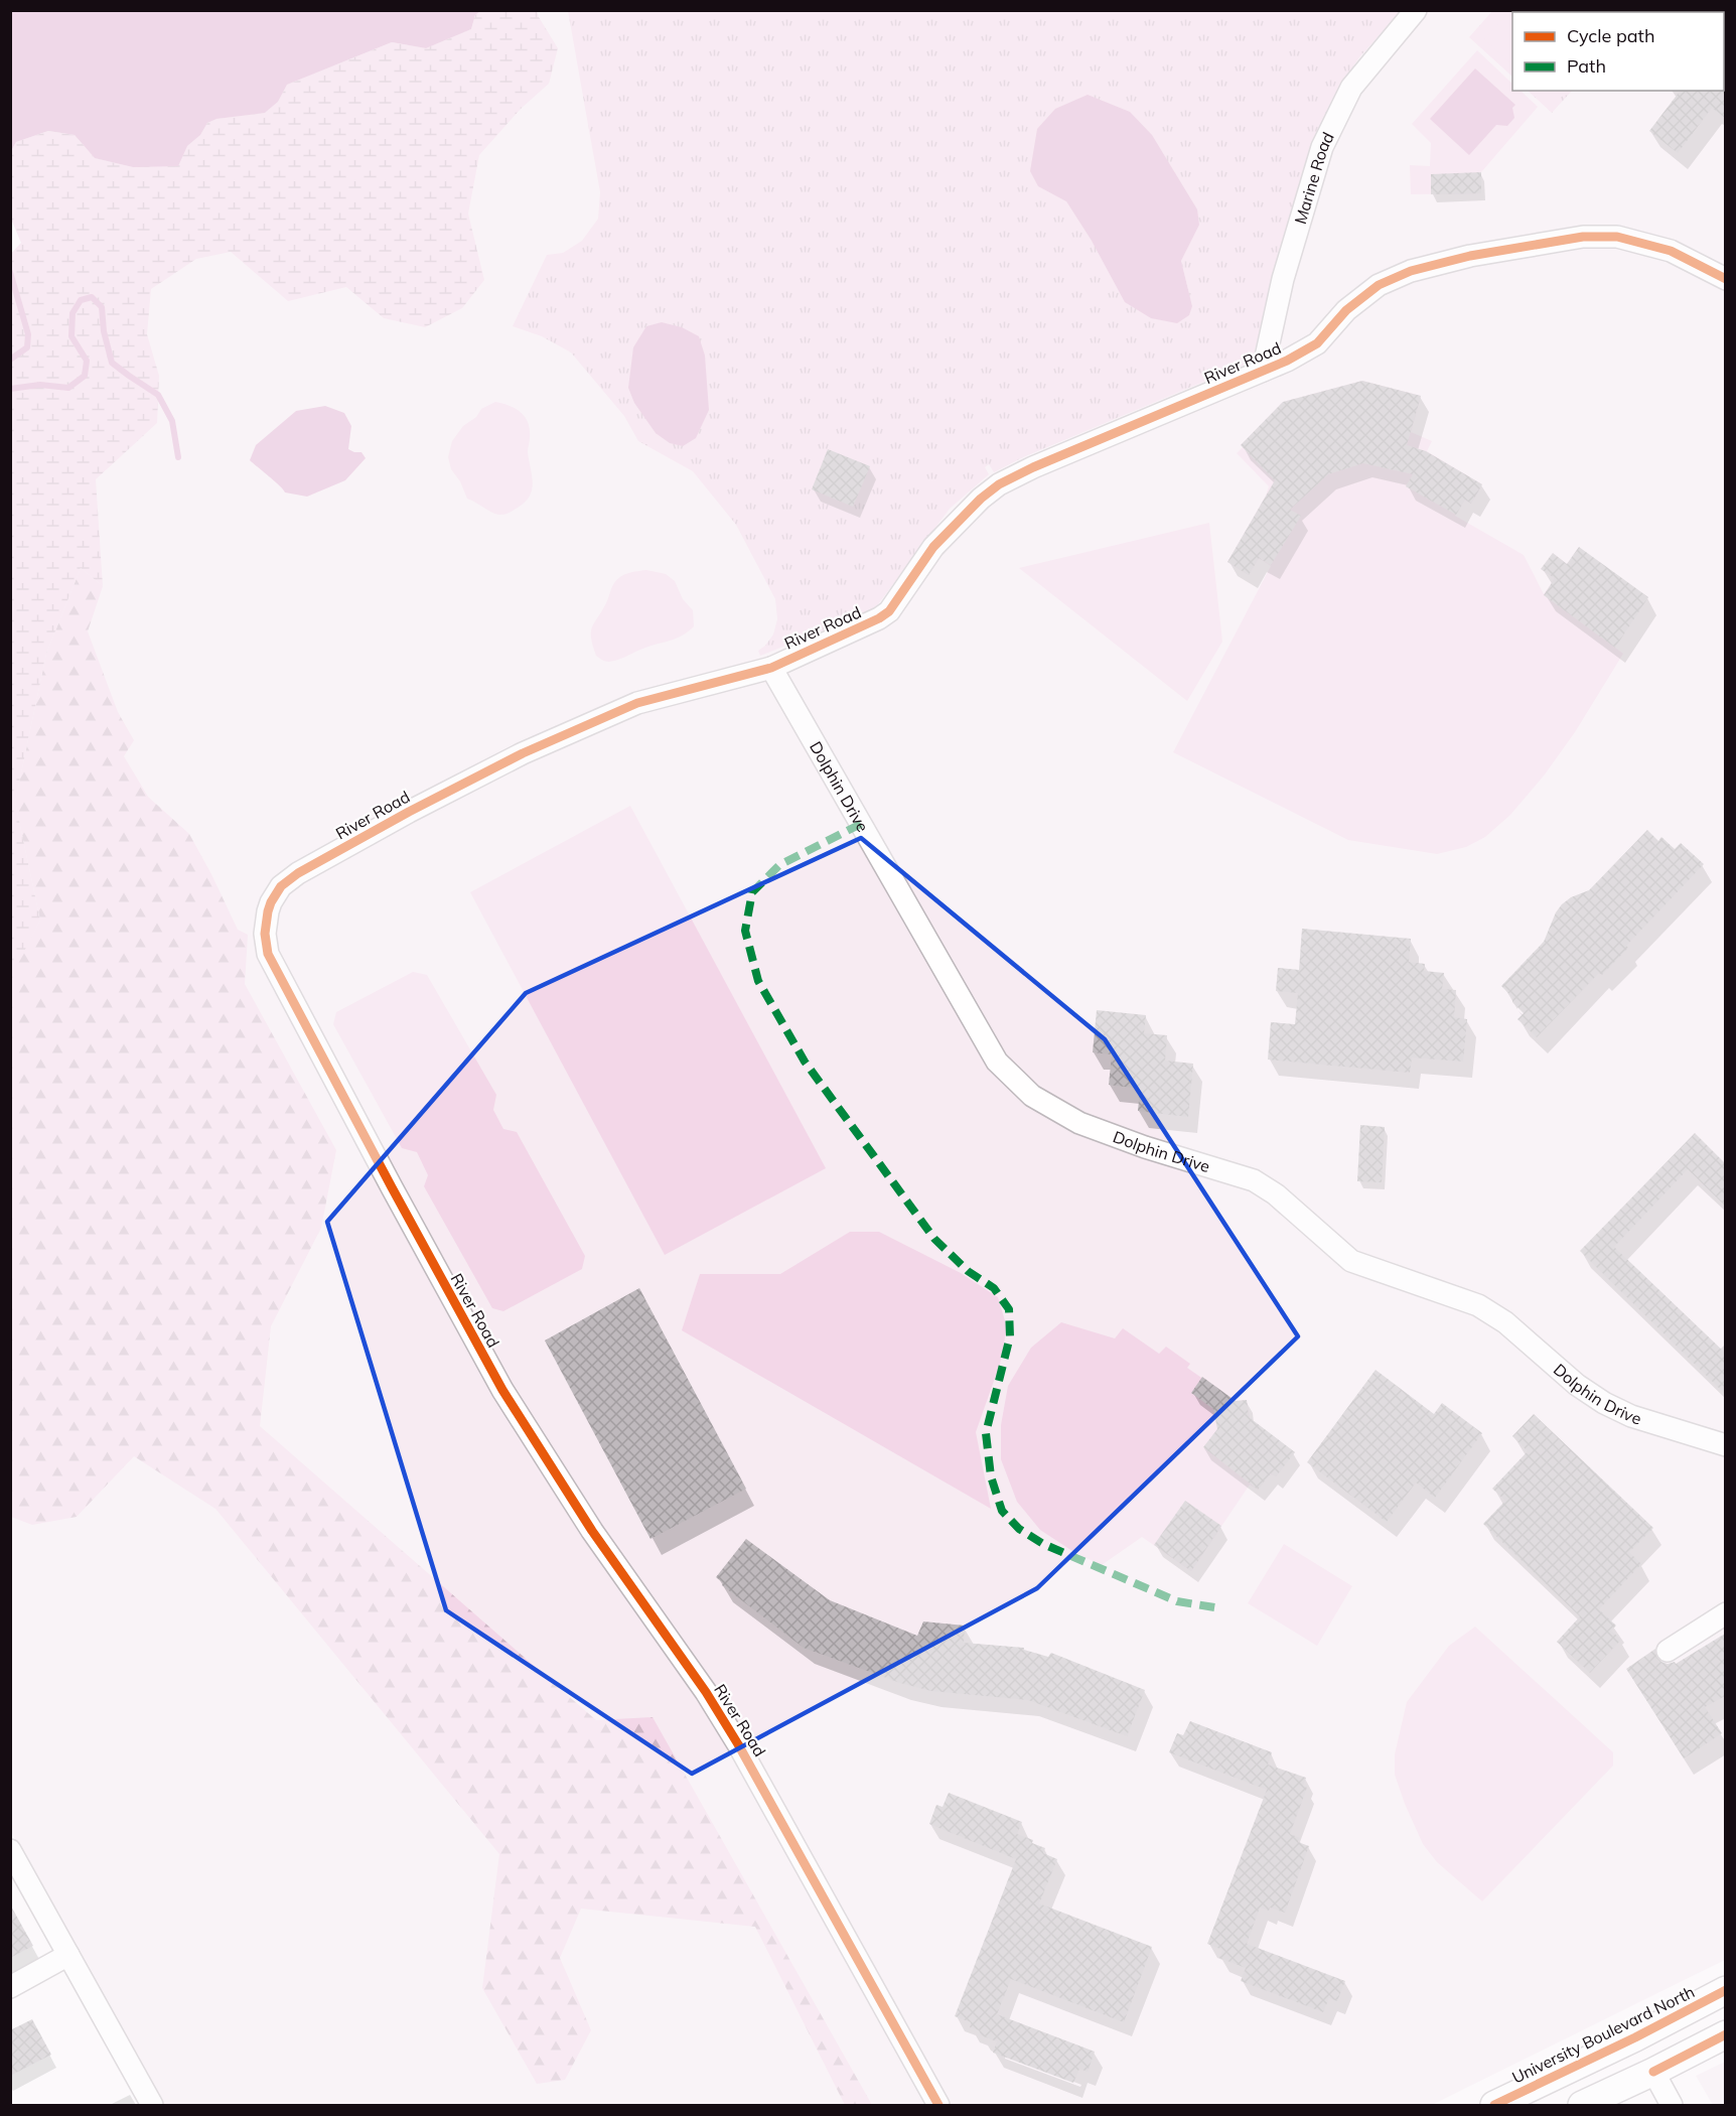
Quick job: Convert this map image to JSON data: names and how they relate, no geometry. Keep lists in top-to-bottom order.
{
  "streets": {
    "main road": ["University Boulevard North"],
    "street": ["Marine Road", "River Road", "Dolphin Drive"]
  },
  "crossings": [
    ["Marine Road", "River Road"],
    ["River Road", "Dolphin Drive"]
  ],
  "legend": ["Cycle path", "Path"]
}
